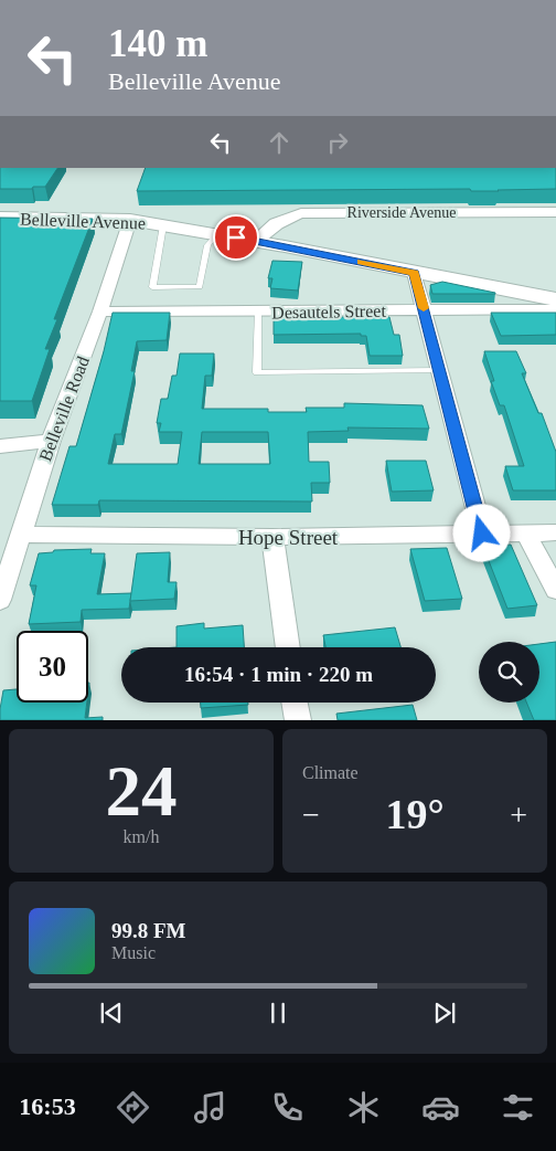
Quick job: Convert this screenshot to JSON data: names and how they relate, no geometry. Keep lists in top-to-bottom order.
{
  "streets": {
    "main road": ["Belleville Avenue"],
    "street": [
      "Riverside Avenue",
      "Desautels Street",
      "Belleville Road",
      "Hope Street"
    ]
  },
  "crossings": [
    ["Riverside Avenue", "Belleville Avenue"],
    ["Belleville Avenue", "Belleville Road"],
    ["Desautels Street", "Belleville Road"],
    ["Belleville Road", "Hope Street"]
  ],
  "page": {
    "turn": ["140 m", "Belleville Avenue"],
    "limit": "30",
    "trip": "16:54 · 1 min · 220 m",
    "tile": [
      ["24", "km/h"],
      "Climate"
    ],
    "heat": ["−", "19°", "+"],
    "song": ["99.8 FM", "Music"],
    "tabs": "16:53"
  }
}
